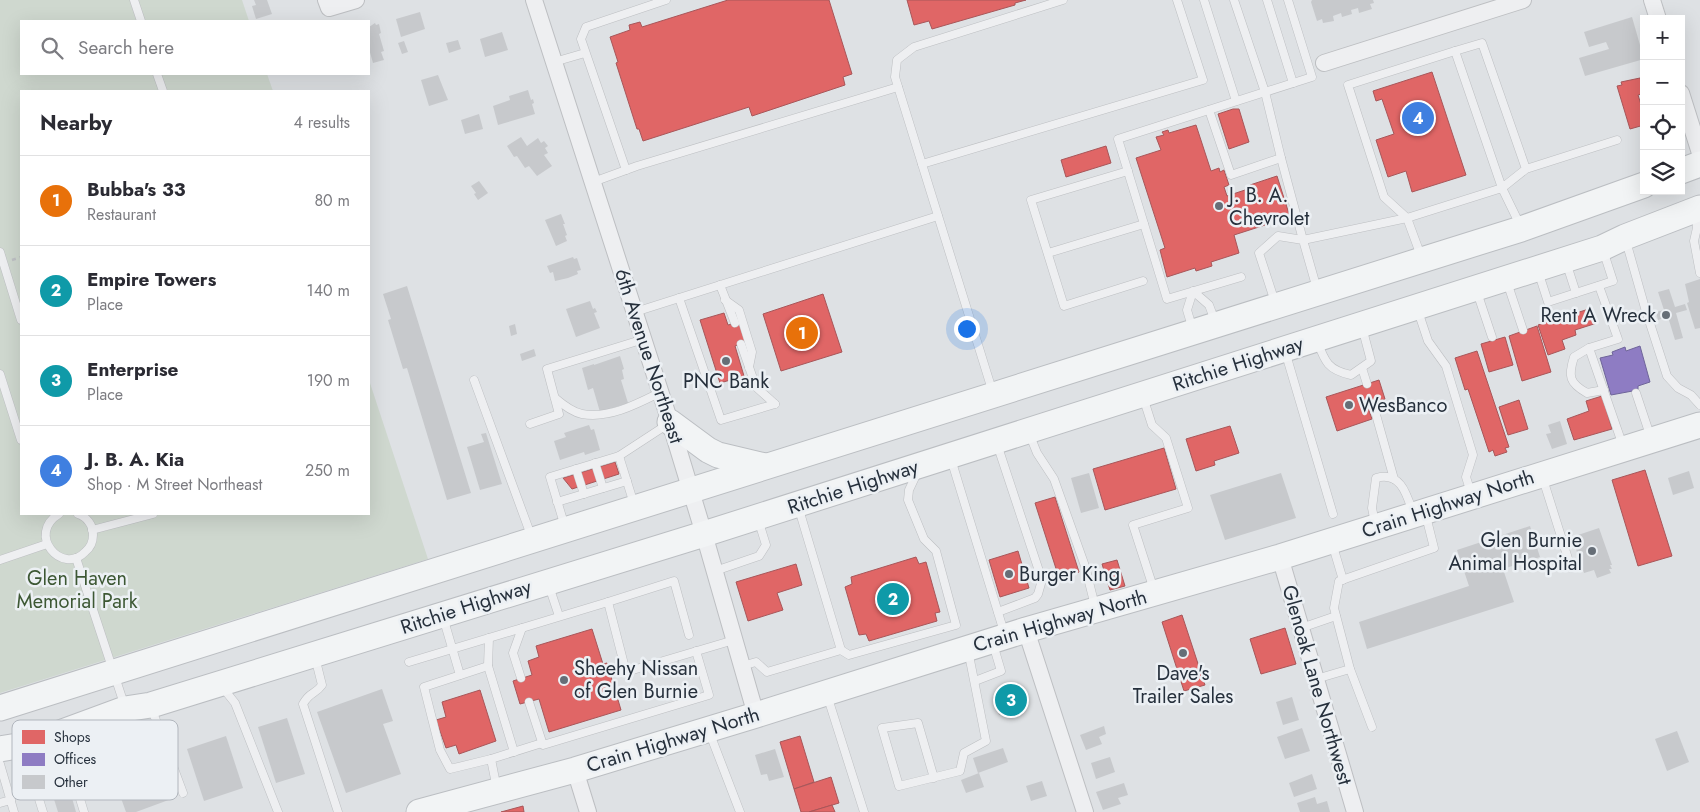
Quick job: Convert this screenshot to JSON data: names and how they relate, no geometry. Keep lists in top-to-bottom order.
{
  "streets": {
    "main road": ["Ritchie Highway", "Crain Highway North"],
    "street": ["6th Avenue Northeast", "Glenoak Lane Northwest"]
  },
  "crossings": [
    ["6th Avenue Northeast", "Ritchie Highway"],
    ["6th Avenue Northeast", "Crain Highway North"],
    ["Crain Highway North", "Glenoak Lane Northwest"]
  ],
  "parks": ["Glen Haven Memorial Park"],
  "places": [
    "J. B. A. Chevrolet",
    "Rent A Wreck",
    "PNC Bank",
    "WesBanco",
    "Glen Burnie Animal Hospital",
    "Burger King",
    "Dave's Trailer Sales",
    "Sheehy Nissan of Glen Burnie"
  ],
  "legend": ["Shops", "Offices", "Other"],
  "page": {
    "map_buttons": ["+", "−"],
    "search": "Search here",
    "heading": ["Nearby", "4 results"],
    "pins": [
      "4",
      "1",
      "2",
      "3"
    ],
    "list": [
      {
        "mark": "1",
        "name": "Bubba's 33",
        "note": "Restaurant",
        "value": "80 m"
      },
      {
        "mark": "2",
        "name": "Empire Towers",
        "note": "Place",
        "value": "140 m"
      },
      {
        "mark": "3",
        "name": "Enterprise",
        "note": "Place",
        "value": "190 m"
      },
      {
        "mark": "4",
        "name": "J. B. A. Kia",
        "note": "Shop · M Street Northeast",
        "value": "250 m"
      }
    ]
  }
}
